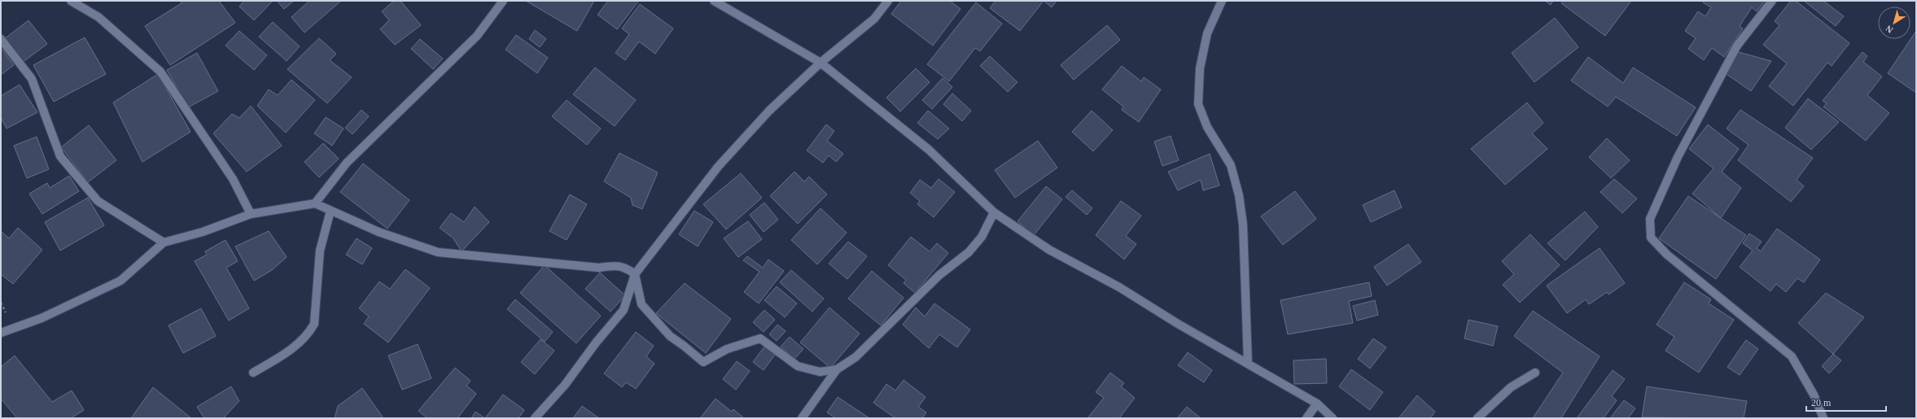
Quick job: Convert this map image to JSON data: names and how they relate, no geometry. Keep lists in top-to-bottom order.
{
  "scale_bar": "20 m",
  "north": "bottom left"
}
